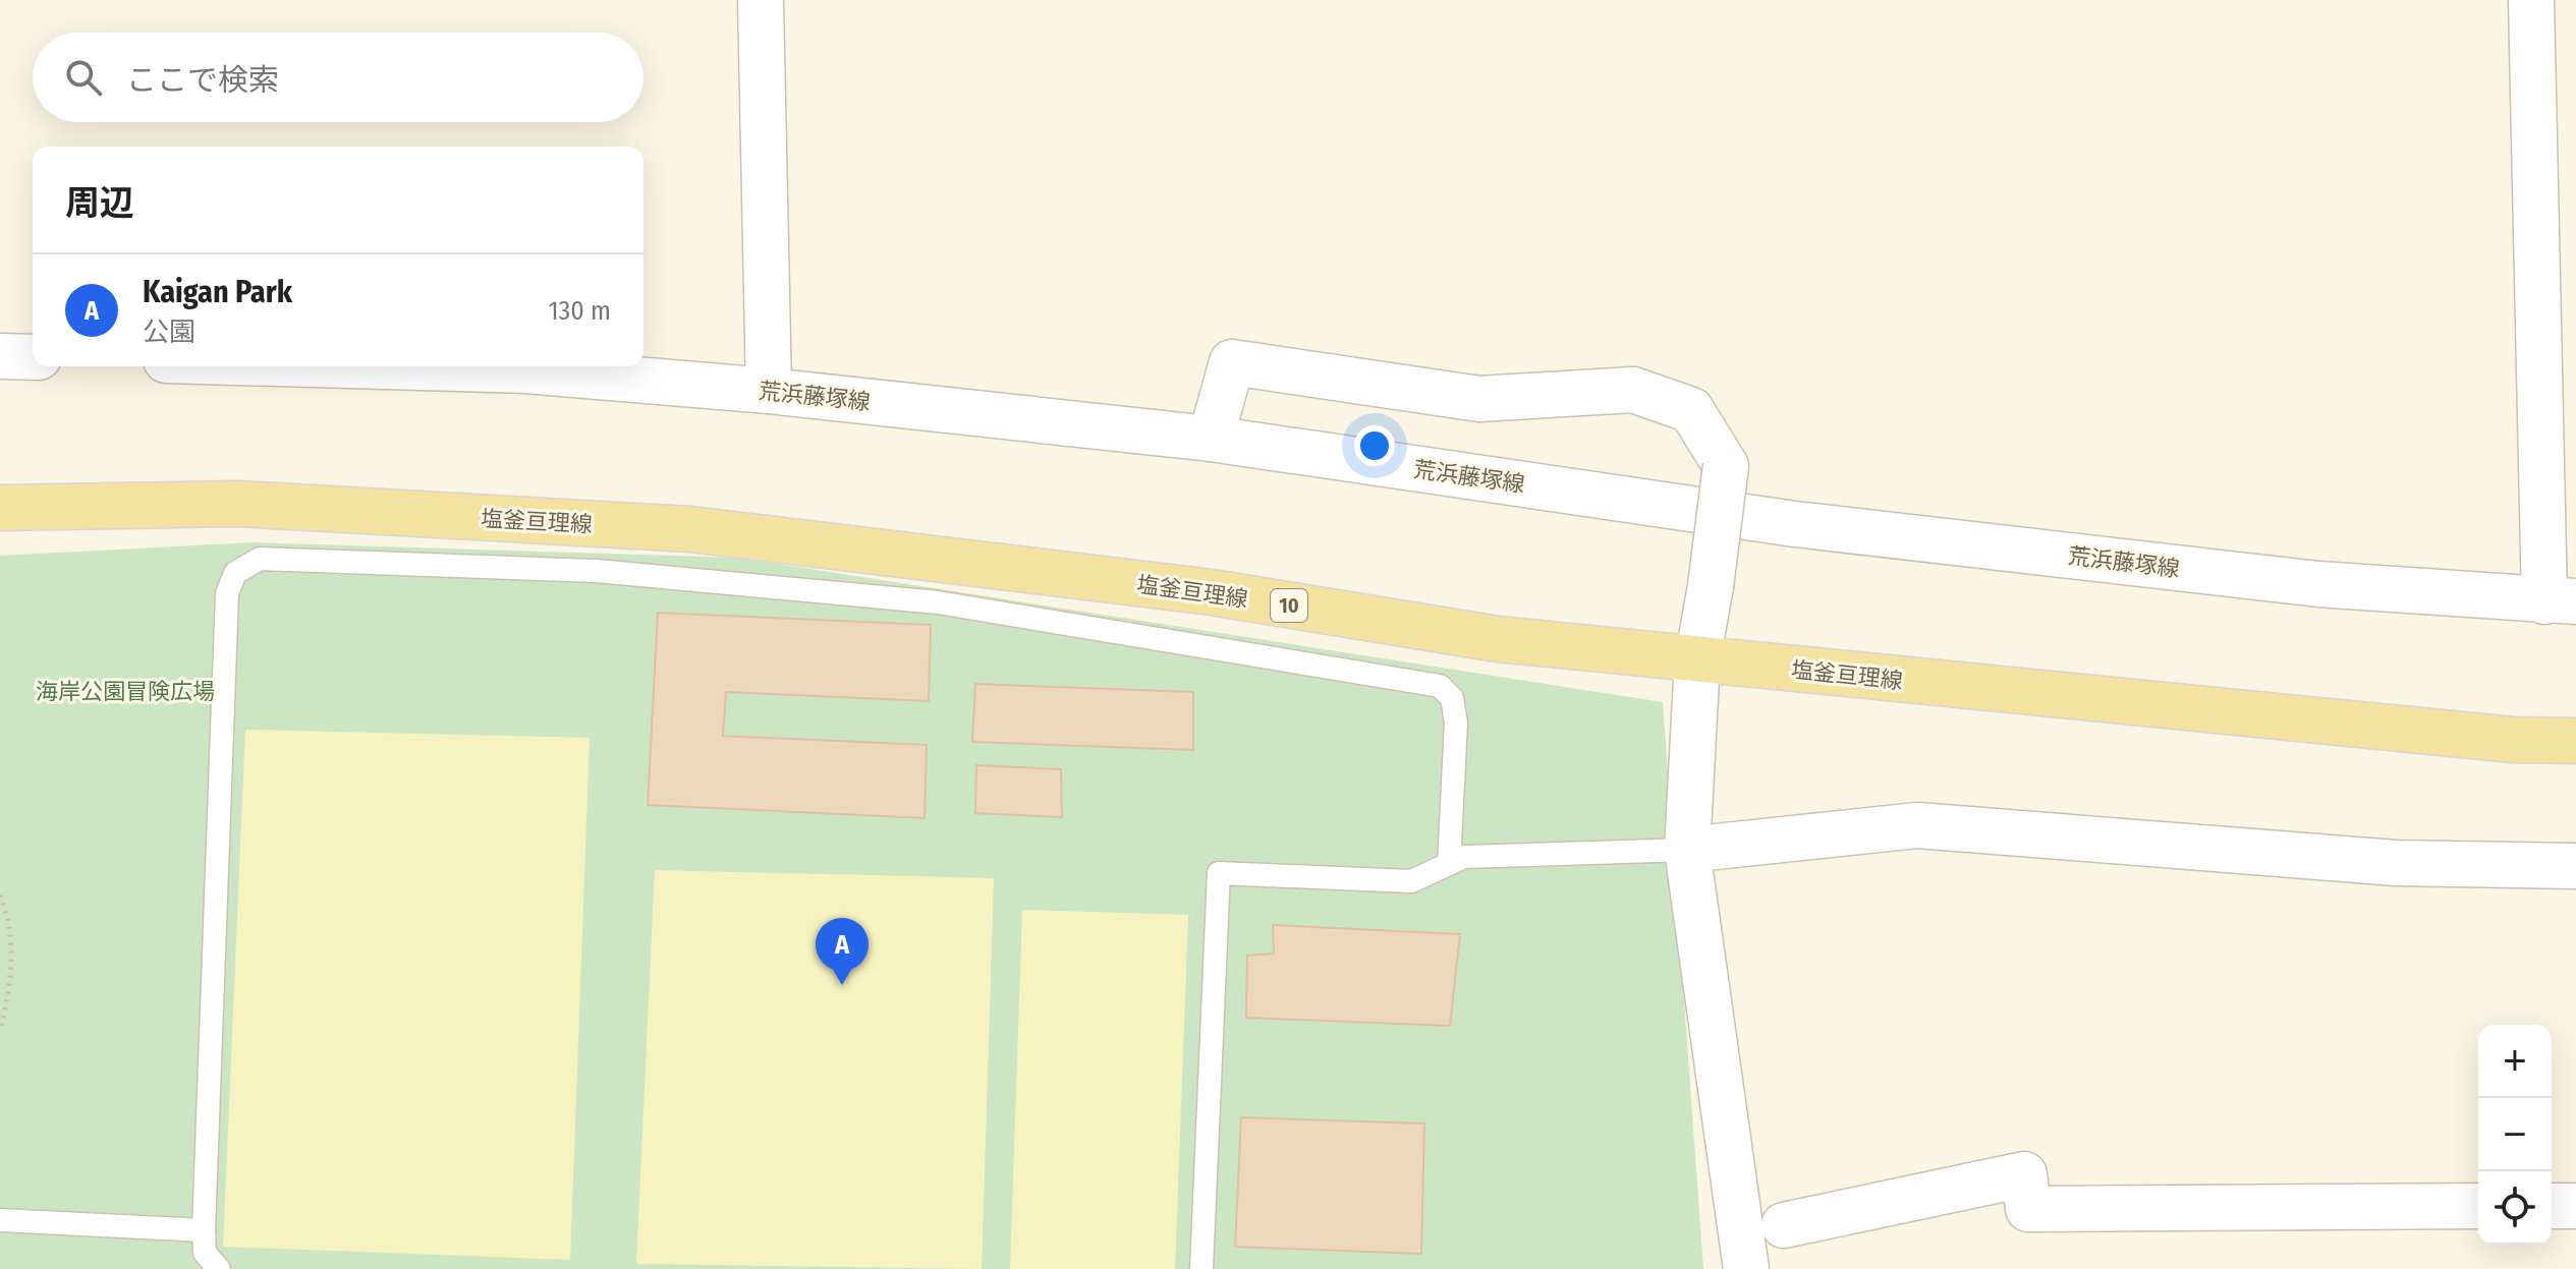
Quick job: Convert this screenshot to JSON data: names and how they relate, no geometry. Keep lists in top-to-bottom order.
{
  "streets": {
    "main road": ["塩釜亘理線", "10"],
    "street": ["荒浜藤塚線"]
  },
  "parks": ["海岸公園冒険広場"],
  "page": {
    "search": "ここで検索",
    "heading": "周辺",
    "list": [
      {
        "mark": "A",
        "name": "Kaigan Park",
        "note": "公園",
        "value": "130 m"
      }
    ],
    "pins": "A",
    "map_buttons": ["+", "−"]
  }
}
